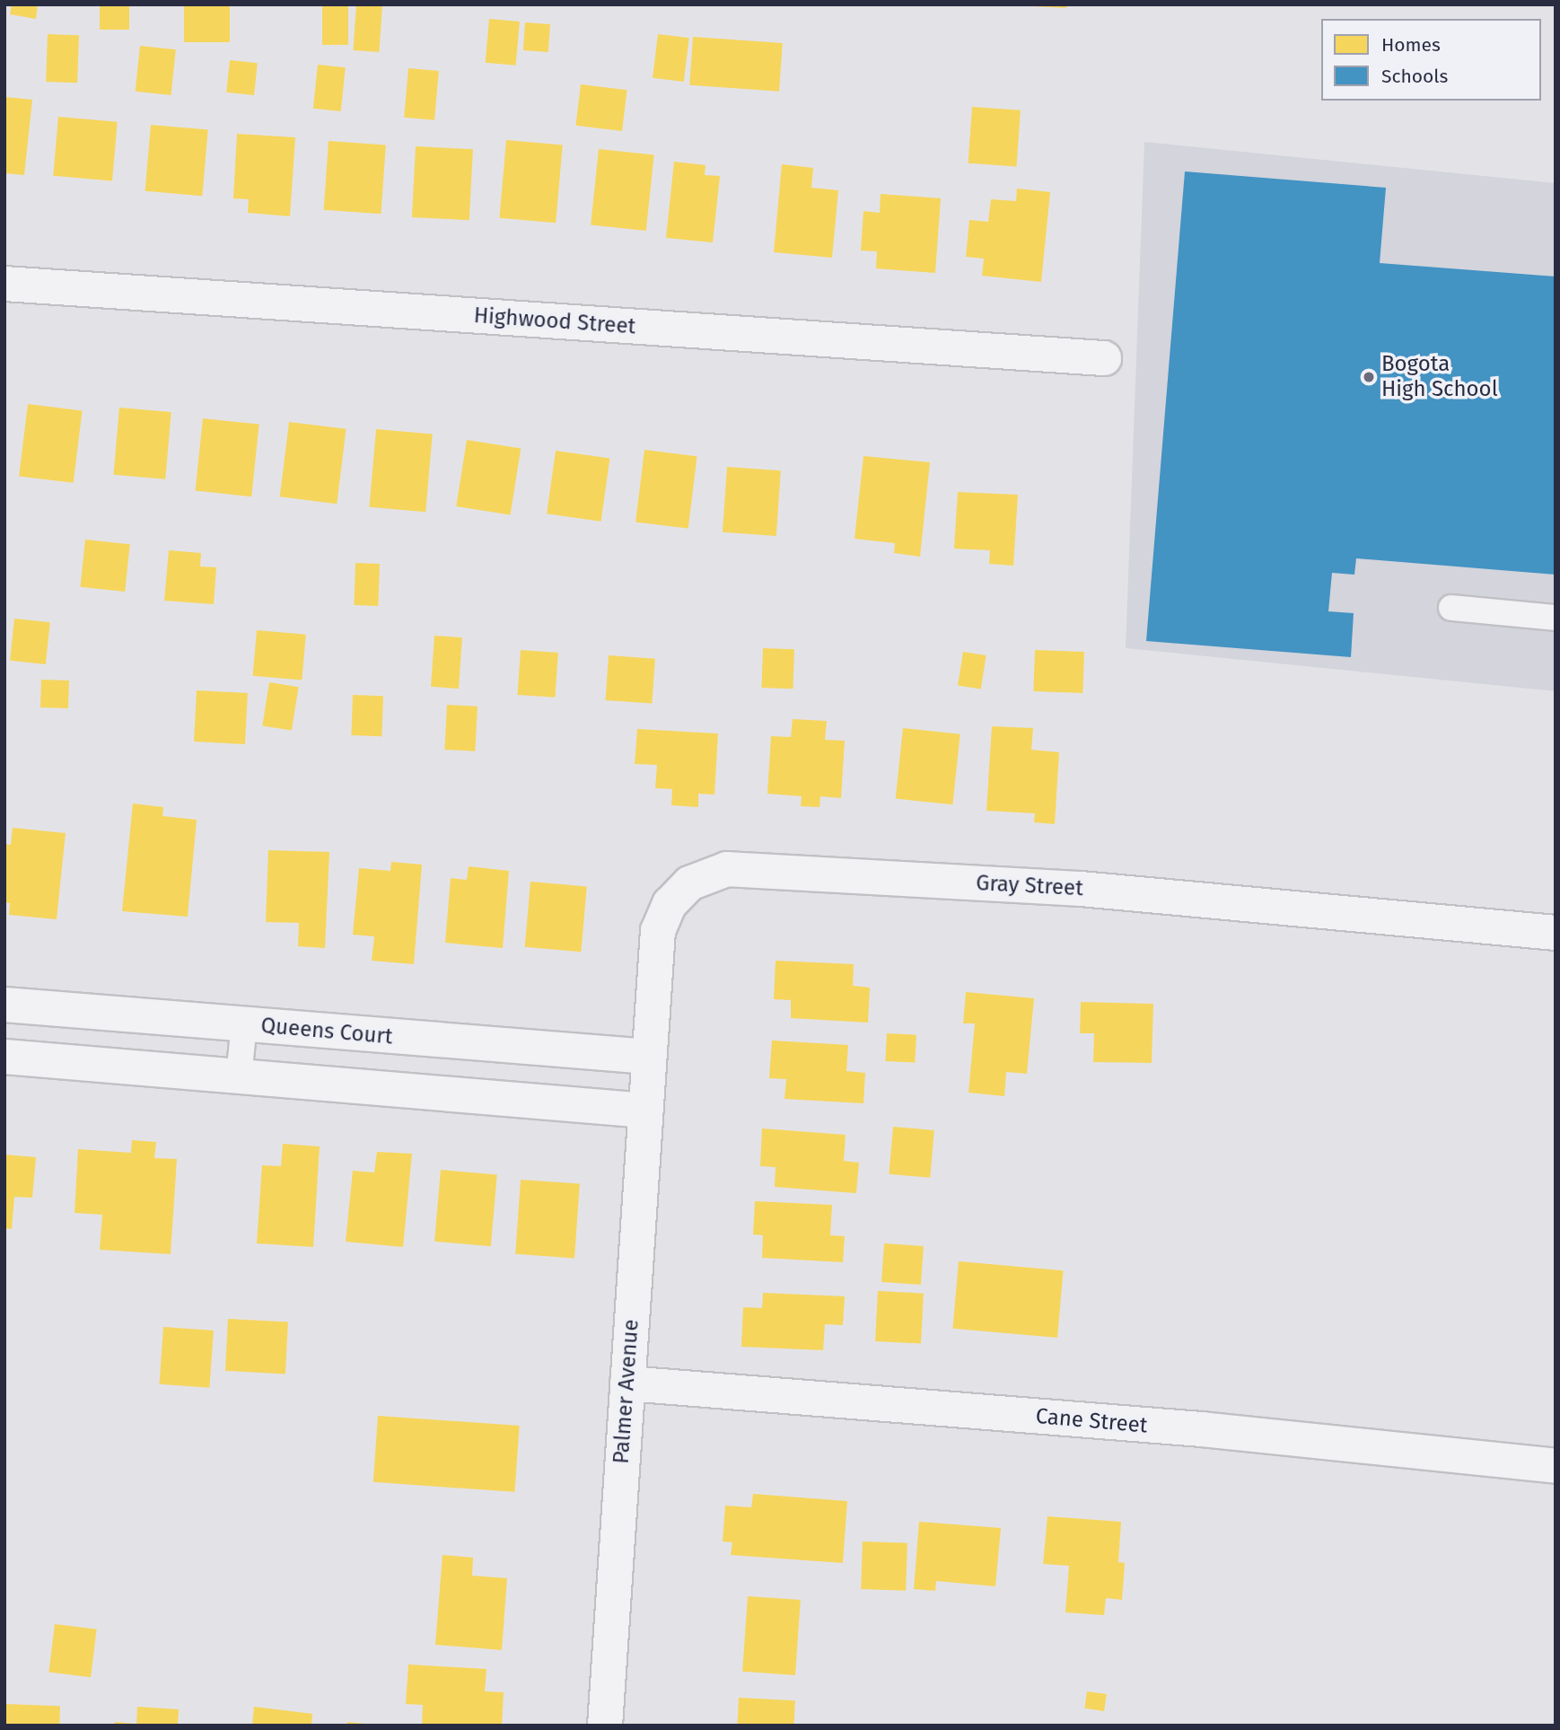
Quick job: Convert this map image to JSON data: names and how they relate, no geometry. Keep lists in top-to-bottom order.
{
  "streets": {
    "street": [
      "Highwood Street",
      "Gray Street",
      "Queens Court",
      "Palmer Avenue",
      "Cane Street"
    ]
  },
  "crossings": [
    ["Gray Street", "Queens Court"],
    ["Gray Street", "Palmer Avenue"],
    ["Queens Court", "Palmer Avenue"],
    ["Palmer Avenue", "Cane Street"]
  ],
  "places": ["Bogota High School"],
  "legend": ["Homes", "Schools"]
}
